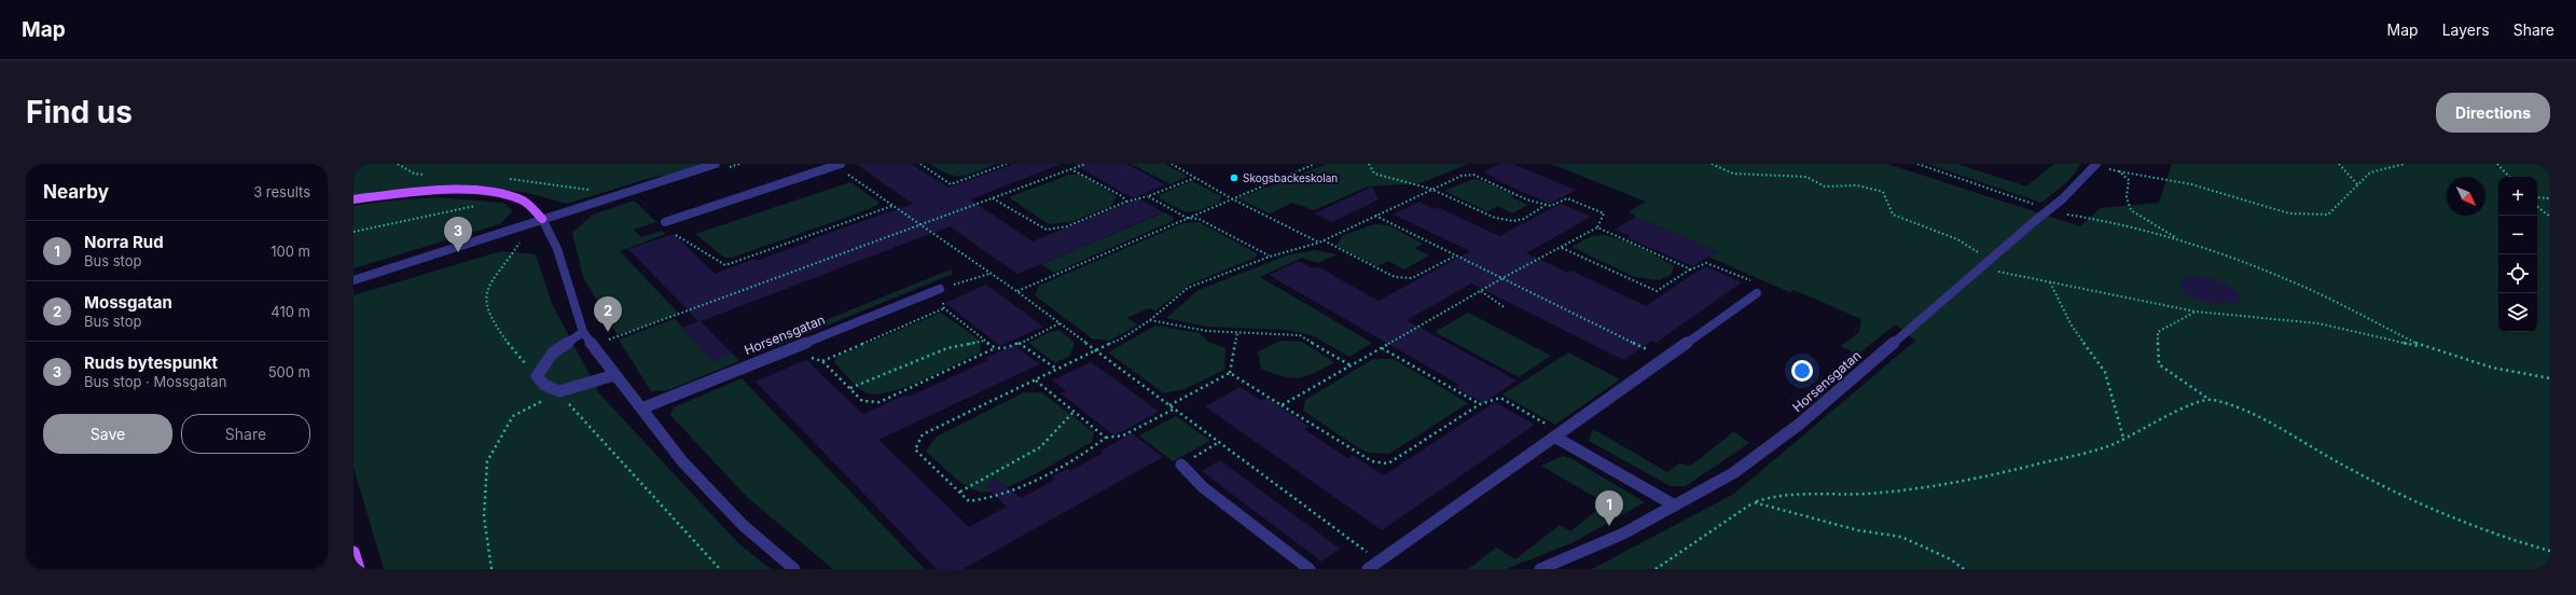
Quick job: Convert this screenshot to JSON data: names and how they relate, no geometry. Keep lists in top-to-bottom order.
{
  "streets": {
    "street": ["Horsensgatan"]
  },
  "places": ["Skogsbackeskolan"],
  "north": "bottom right",
  "page": {
    "header": "Map",
    "nav": ["Map", "Layers", "Share"],
    "buttons": [
      "Directions",
      ["Save", "Share"]
    ],
    "title": "Find us",
    "heading": ["Nearby", "3 results"],
    "map_buttons": ["+", "−"],
    "pins": ["3", "2", "1"],
    "list": [
      {
        "mark": "1",
        "name": "Norra Rud",
        "note": "Bus stop",
        "value": "100 m"
      },
      {
        "mark": "2",
        "name": "Mossgatan",
        "note": "Bus stop",
        "value": "410 m"
      },
      {
        "mark": "3",
        "name": "Ruds bytespunkt",
        "note": "Bus stop · Mossgatan",
        "value": "500 m"
      }
    ]
  }
}
